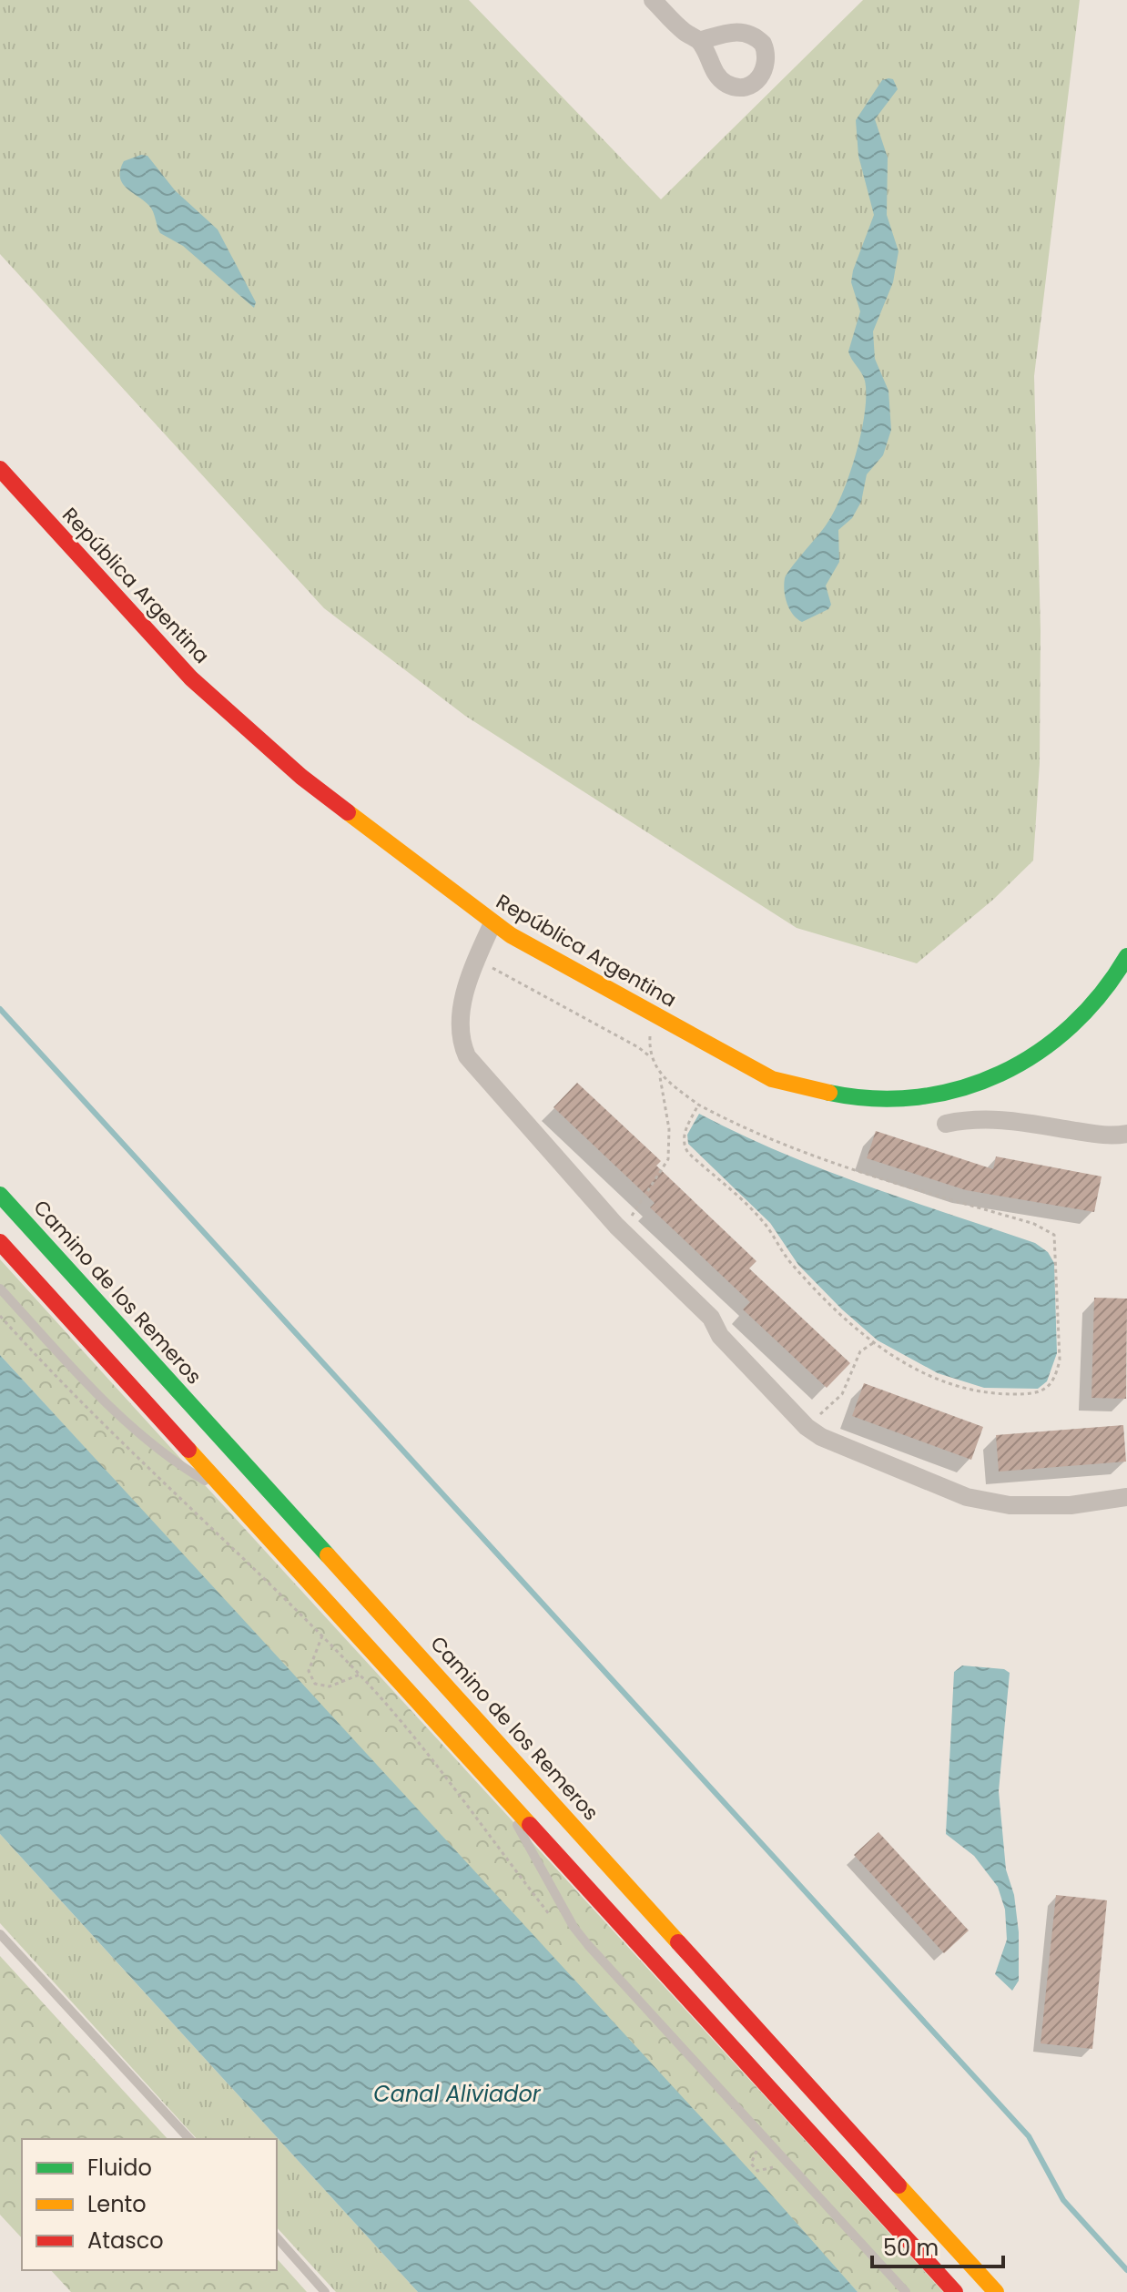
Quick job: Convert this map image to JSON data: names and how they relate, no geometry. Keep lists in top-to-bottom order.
{
  "streets": {
    "main road": ["República Argentina", "Camino de los Remeros"]
  },
  "water": ["Canal Aliviador"],
  "legend": ["Fluido", "Lento", "Atasco"],
  "scale_bar": "50 m"
}
